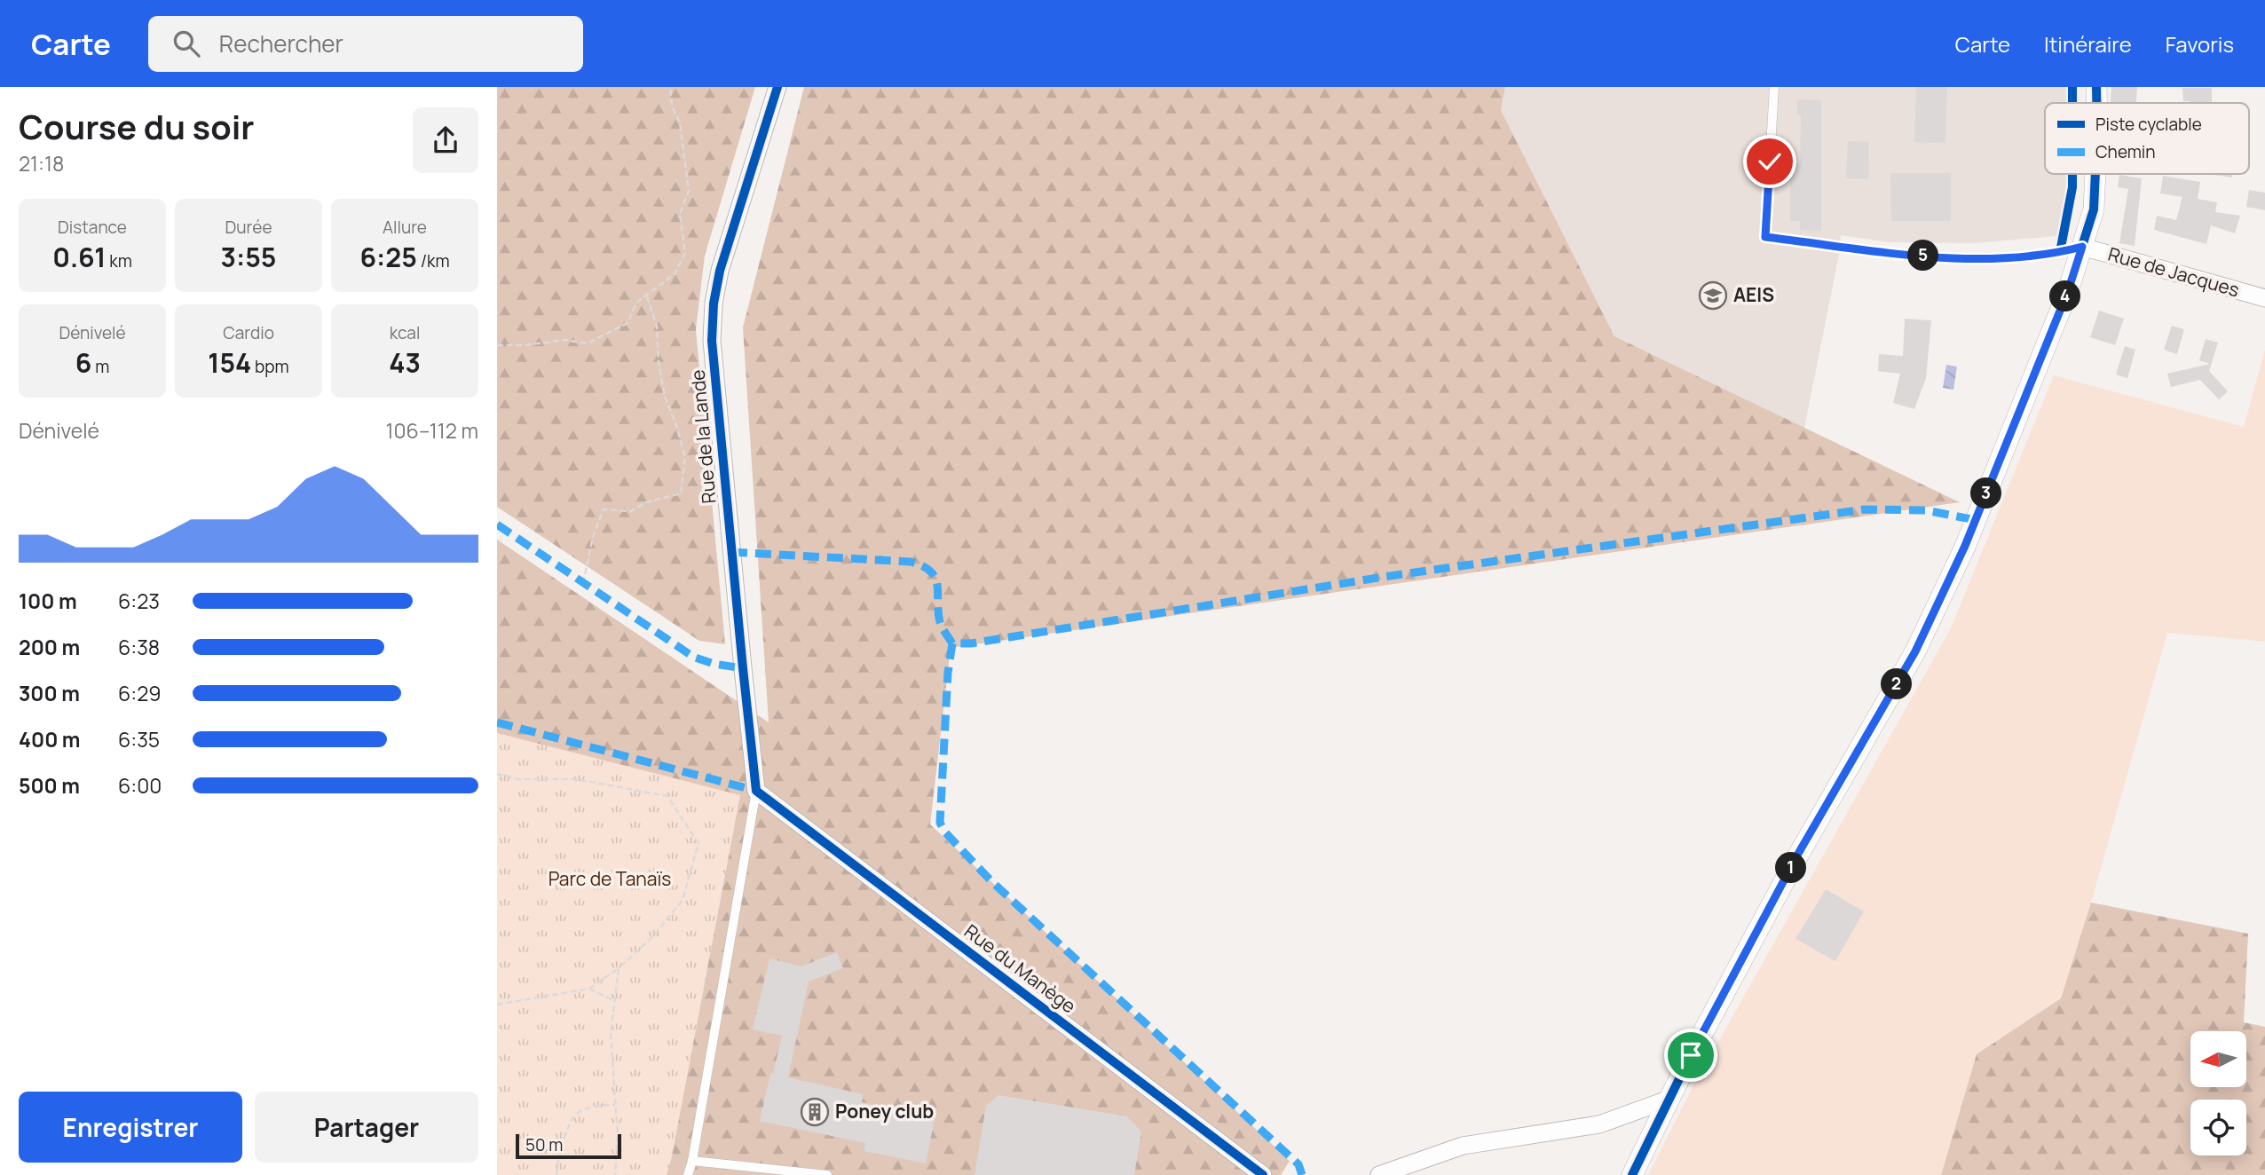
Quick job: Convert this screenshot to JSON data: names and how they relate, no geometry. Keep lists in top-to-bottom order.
{
  "streets": {
    "street": ["Rue de Jacques", "Rue de la Lande", "Rue du Manège"]
  },
  "crossings": [
    ["Rue de la Lande", "Rue du Manège"]
  ],
  "parks": ["Parc de Tanaïs"],
  "places": {
    "school or university": ["AEIS"],
    "building": ["Poney club"]
  },
  "legend": ["Piste cyclable", "Chemin"],
  "scale_bar": "50 m",
  "north": "left",
  "page": {
    "header": "Carte",
    "search": "Rechercher",
    "nav": ["Carte", "Itinéraire", "Favoris"],
    "heading": ["Course du soir", "21:18"],
    "stats": [
      ["Distance", "0.61 km"],
      ["Durée", "3:55"],
      ["Allure", "6:25 /km"],
      ["Dénivelé", "6 m"],
      ["Cardio", "154 bpm"],
      ["kcal", "43"]
    ],
    "pins": [
      "5",
      "4",
      "3",
      "2",
      "1"
    ],
    "chart": ["Dénivelé", "106–112 m"],
    "list": [
      {
        "name": "100 m",
        "note": "6:23"
      },
      {
        "name": "200 m",
        "note": "6:38"
      },
      {
        "name": "300 m",
        "note": "6:29"
      },
      {
        "name": "400 m",
        "note": "6:35"
      },
      {
        "name": "500 m",
        "note": "6:00"
      }
    ],
    "buttons": ["Enregistrer", "Partager"],
    "scale": "50 m"
  }
}
